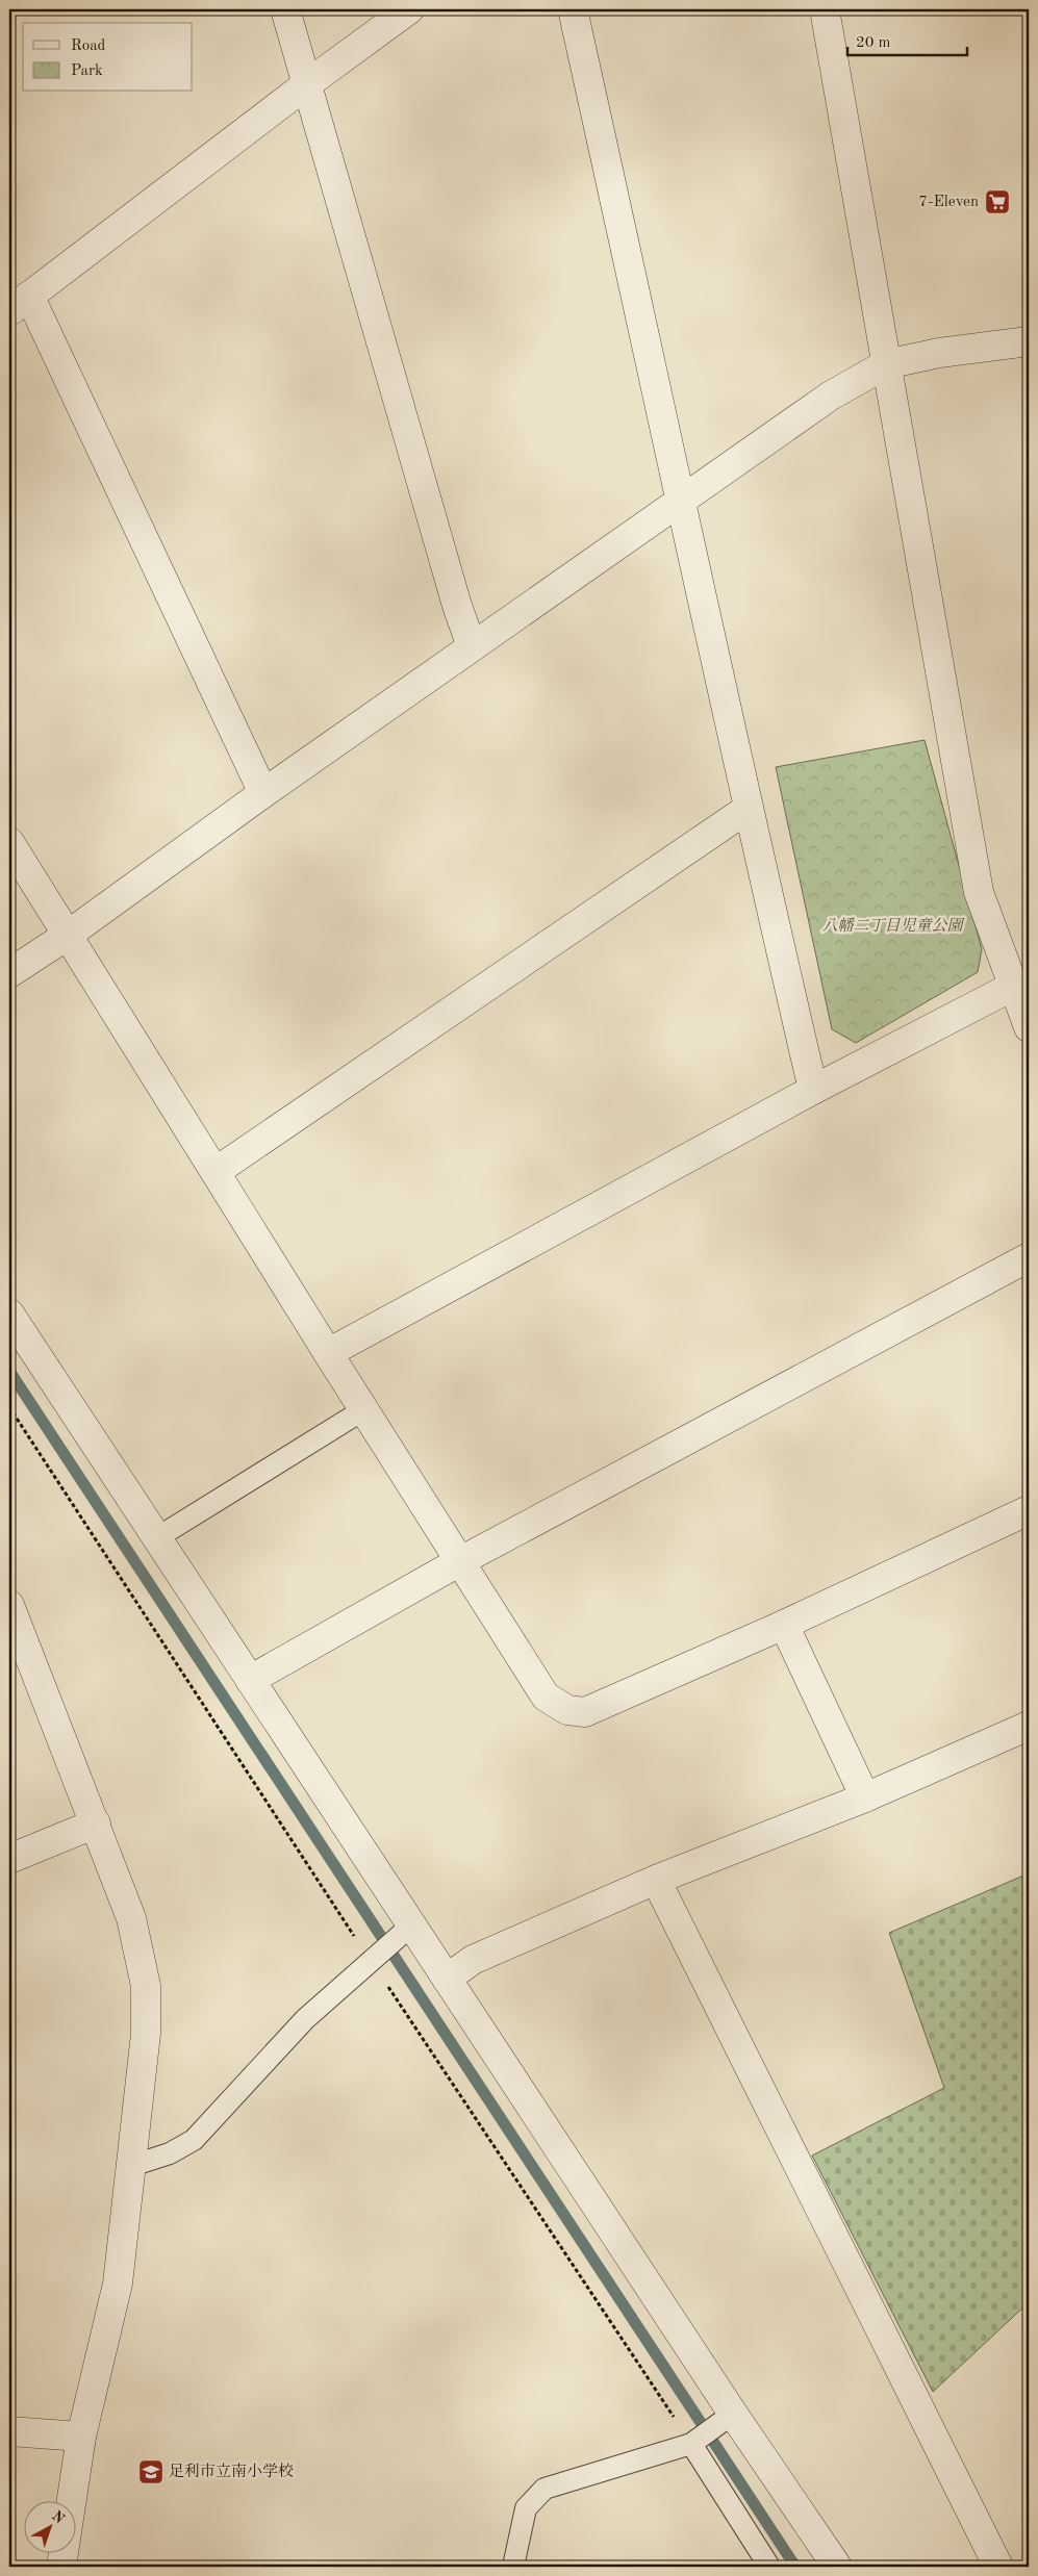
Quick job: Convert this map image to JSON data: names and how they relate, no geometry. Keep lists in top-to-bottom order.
{
  "parks": ["八幡二丁目児童公園"],
  "places": {
    "supermarket": ["7-Eleven"],
    "school or university": ["足利市立南小学校"]
  },
  "legend": ["Road", "Park"],
  "scale_bar": "20 m",
  "north": "top right"
}
